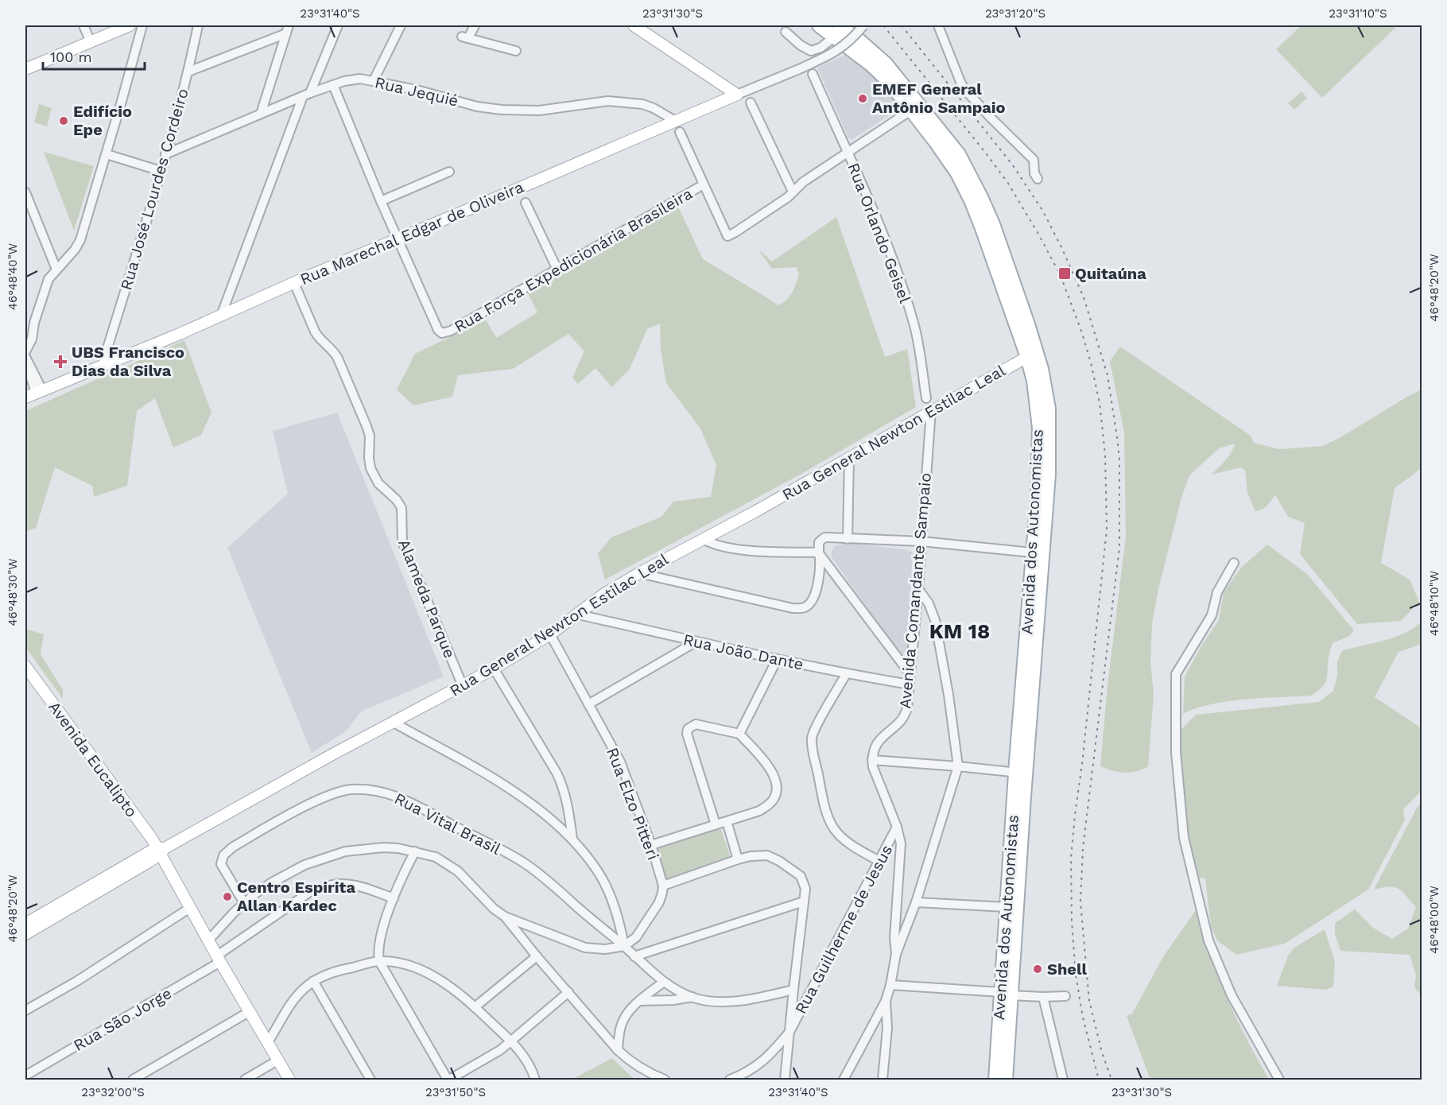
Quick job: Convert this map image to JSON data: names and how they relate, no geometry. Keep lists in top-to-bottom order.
{
  "streets": {
    "main road": [
      "Rua Marechal Edgar de Oliveira",
      "Rua General Newton Estilac Leal",
      "Avenida dos Autonomistas",
      "Avenida Eucalipto"
    ],
    "street": [
      "Rua Jequié",
      "Rua José Lourdes Cordeiro",
      "Rua Orlando Geisel",
      "Rua Força Expedicionária Brasileira",
      "Avenida Comandante Sampaio",
      "Alameda Parque",
      "Rua João Dante",
      "Rua Elzo Pitteri",
      "Rua Vital Brasil",
      "Rua Guilherme de Jesus",
      "Rua São Jorge"
    ]
  },
  "crossings": [
    ["Rua Jequié", "Rua José Lourdes Cordeiro"],
    ["Rua Jequié", "Rua Marechal Edgar de Oliveira"],
    ["Rua José Lourdes Cordeiro", "Rua Marechal Edgar de Oliveira"],
    ["Rua Marechal Edgar de Oliveira", "Rua Força Expedicionária Brasileira"],
    ["Rua Marechal Edgar de Oliveira", "Alameda Parque"],
    ["Rua General Newton Estilac Leal", "Avenida dos Autonomistas"],
    ["Rua General Newton Estilac Leal", "Avenida Comandante Sampaio"],
    ["Rua General Newton Estilac Leal", "Alameda Parque"],
    ["Rua General Newton Estilac Leal", "Rua João Dante"],
    ["Rua General Newton Estilac Leal", "Avenida Eucalipto"],
    ["Rua General Newton Estilac Leal", "Rua Elzo Pitteri"],
    ["Avenida Comandante Sampaio", "Rua João Dante"]
  ],
  "districts": ["KM 18"],
  "places": {
    "other": [
      "EMEF General Antônio Sampaio",
      "Edifício Epe",
      "Centro Espirita Allan Kardec",
      "Shell"
    ],
    "transit": ["Quitaúna"],
    "health": ["UBS Francisco Dias da Silva"]
  },
  "scale_bar": "100 m",
  "coordinates": [
    "23°31'40\"S",
    "23°31'30\"S",
    "23°31'20\"S",
    "23°31'10\"S",
    "46°48'40\"W",
    "46°48'20\"W",
    "46°48'30\"W",
    "46°48'10\"W",
    "46°48'00\"W",
    "23°32'00\"S",
    "23°31'50\"S"
  ]
}
